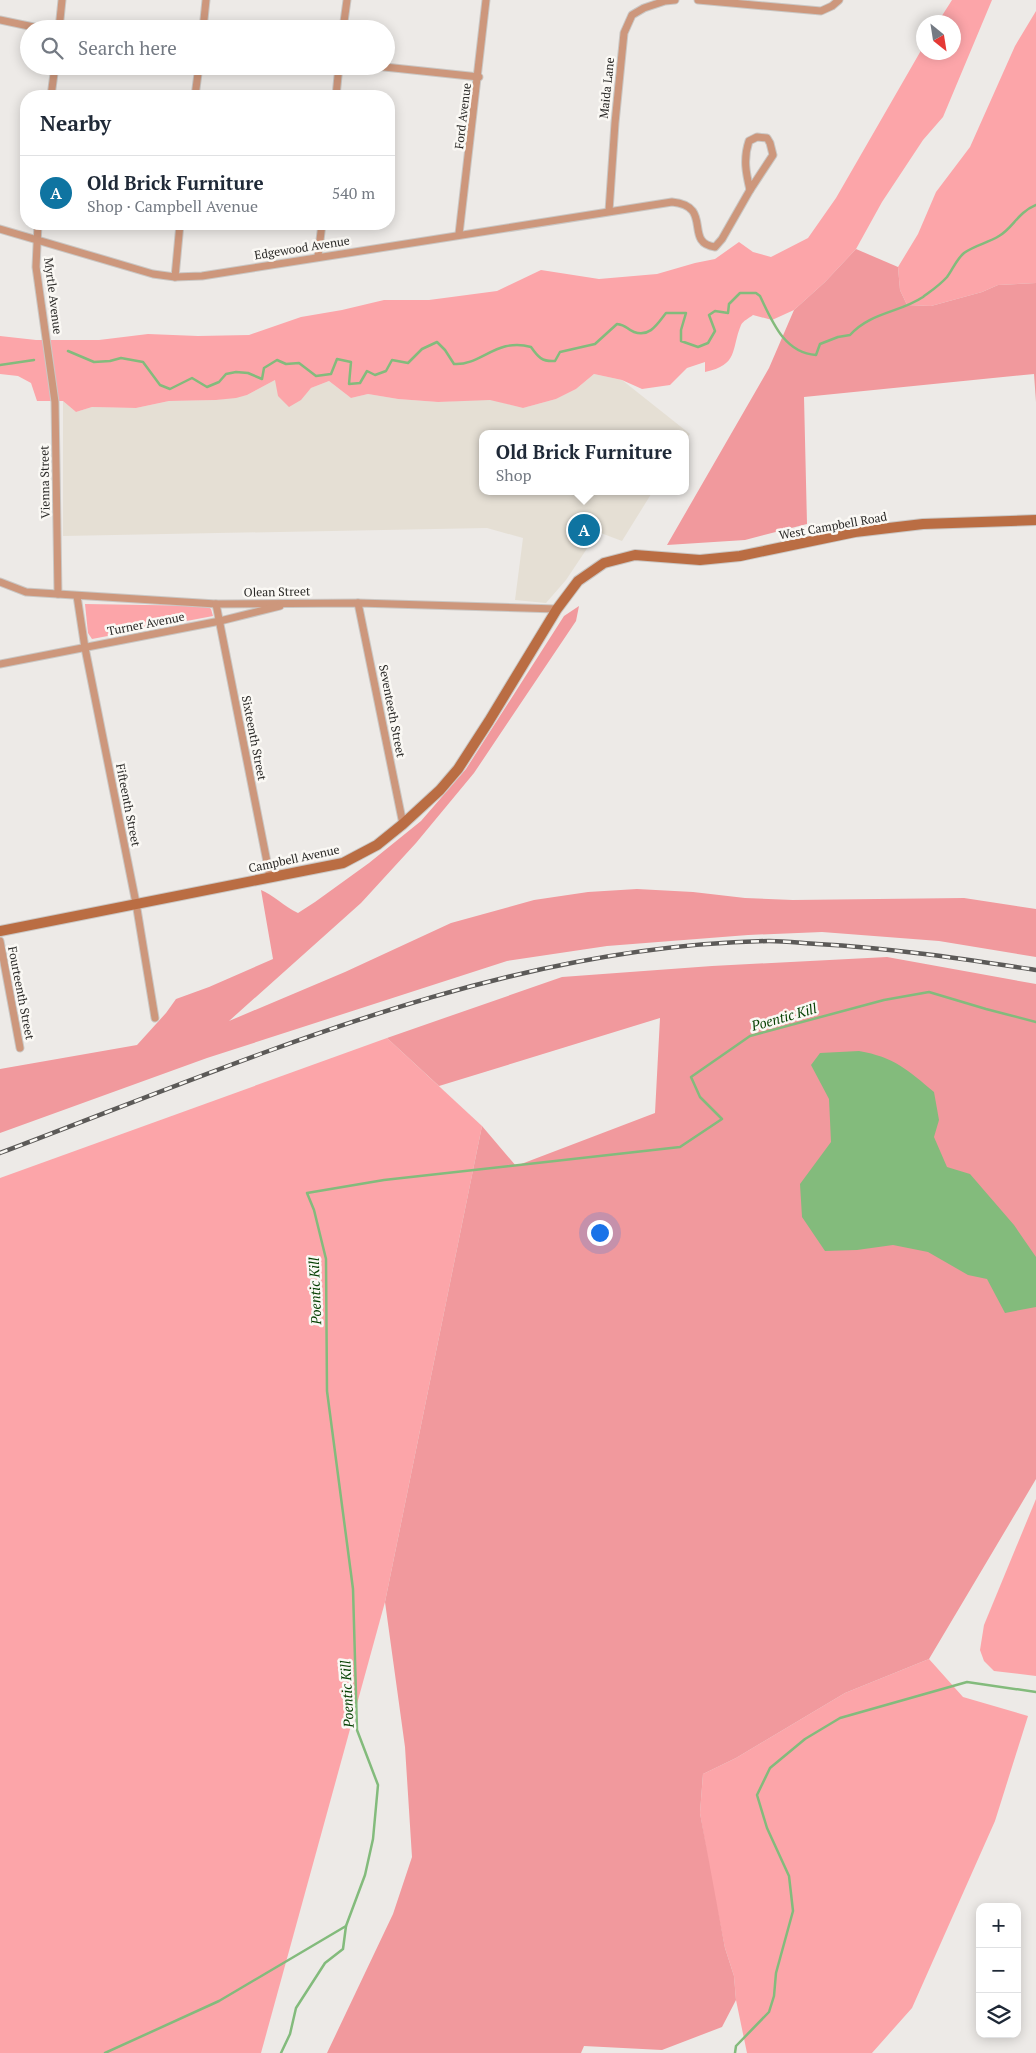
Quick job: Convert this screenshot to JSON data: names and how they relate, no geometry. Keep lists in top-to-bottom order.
{
  "streets": {
    "street": [
      "Maida Lane",
      "Ford Avenue",
      "Edgewood Avenue",
      "Myrtle Avenue",
      "Vienna Street",
      "West Campbell Road",
      "Olean Street",
      "Turner Avenue",
      "Seventeeth Street",
      "Sixteenth Street",
      "Fifteenth Street",
      "Campbell Avenue",
      "Fourteenth Street"
    ]
  },
  "crossings": [
    ["Maida Lane", "Edgewood Avenue"],
    ["Ford Avenue", "Edgewood Avenue"],
    ["Edgewood Avenue", "Myrtle Avenue"],
    ["Myrtle Avenue", "Vienna Street"],
    ["Vienna Street", "Olean Street"],
    ["West Campbell Road", "Campbell Avenue"],
    ["Olean Street", "Turner Avenue"],
    ["Olean Street", "Seventeeth Street"],
    ["Olean Street", "Sixteenth Street"],
    ["Olean Street", "Fifteenth Street"],
    ["Olean Street", "Campbell Avenue"],
    ["Turner Avenue", "Sixteenth Street"],
    ["Turner Avenue", "Fifteenth Street"],
    ["Seventeeth Street", "Campbell Avenue"],
    ["Sixteenth Street", "Campbell Avenue"],
    ["Fifteenth Street", "Campbell Avenue"]
  ],
  "water": ["Poentic Kill"],
  "north": "bottom right",
  "page": {
    "search": "Search here",
    "heading": "Nearby",
    "list": [
      {
        "mark": "A",
        "name": "Old Brick Furniture",
        "note": "Shop · Campbell Avenue",
        "value": "540 m"
      }
    ],
    "popup": ["Old Brick Furniture", "Shop"],
    "pins": "A",
    "map_buttons": ["+", "−"]
  }
}
